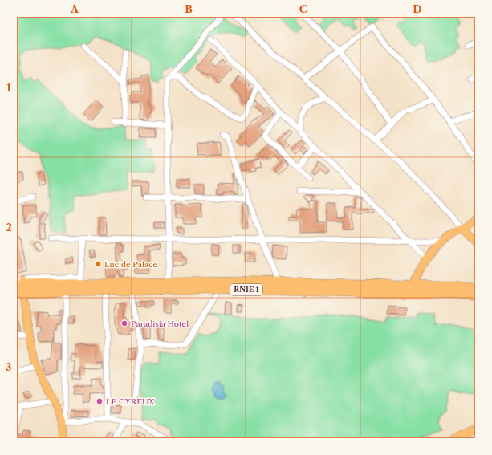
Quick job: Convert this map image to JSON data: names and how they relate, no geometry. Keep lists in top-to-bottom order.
{
  "streets": {
    "highway": ["RNIE 1"]
  },
  "places": ["Lucide Palace", "Paradisia Hotel", "LE CYREUX"],
  "grid": {
    "columns": [
      "A",
      "B",
      "C",
      "D"
    ],
    "rows": ["1", "2", "3"]
  }
}
